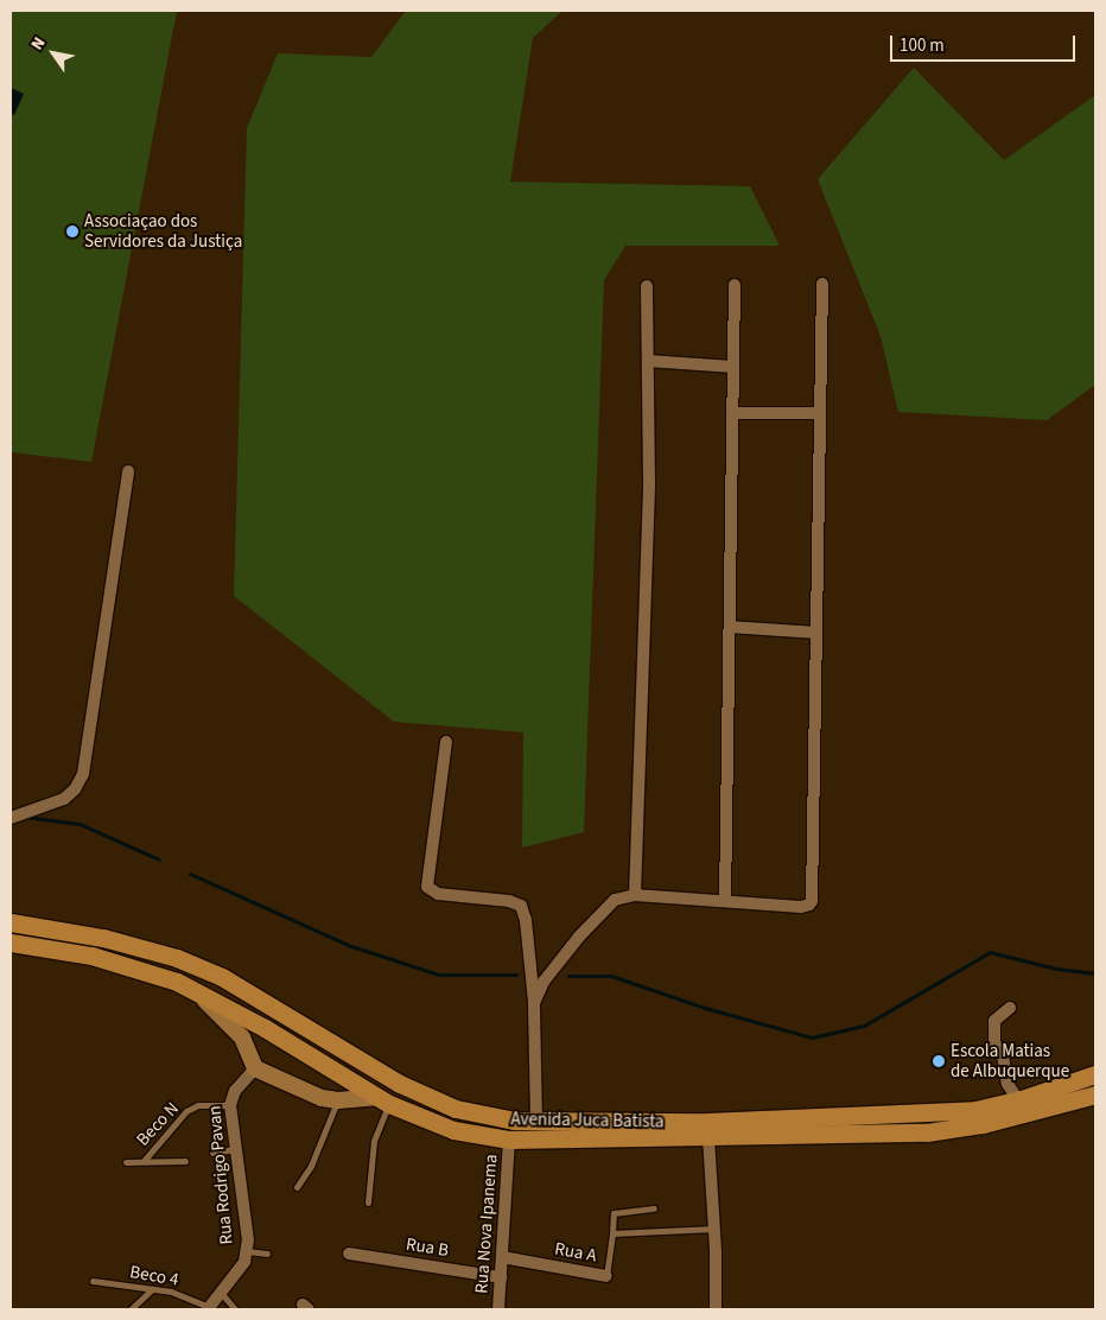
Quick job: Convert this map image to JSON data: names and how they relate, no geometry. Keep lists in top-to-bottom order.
{
  "streets": {
    "main road": ["Avenida Juca Batista"],
    "street": [
      "Rua Rodrigo Pavan",
      "Rua Nova Ipanema",
      "Rua B",
      "Rua A"
    ],
    "lane": ["Beco N", "Beco 4"]
  },
  "crossings": [
    ["Avenida Juca Batista", "Rua Nova Ipanema"],
    ["Beco N", "Rua Rodrigo Pavan"],
    ["Rua Rodrigo Pavan", "Beco 4"],
    ["Rua Nova Ipanema", "Rua B"],
    ["Rua Nova Ipanema", "Rua A"]
  ],
  "places": ["Associaçao dos Servidores da Justiça", "Escola Matias de Albuquerque"],
  "scale_bar": "100 m",
  "north": "top left"
}
